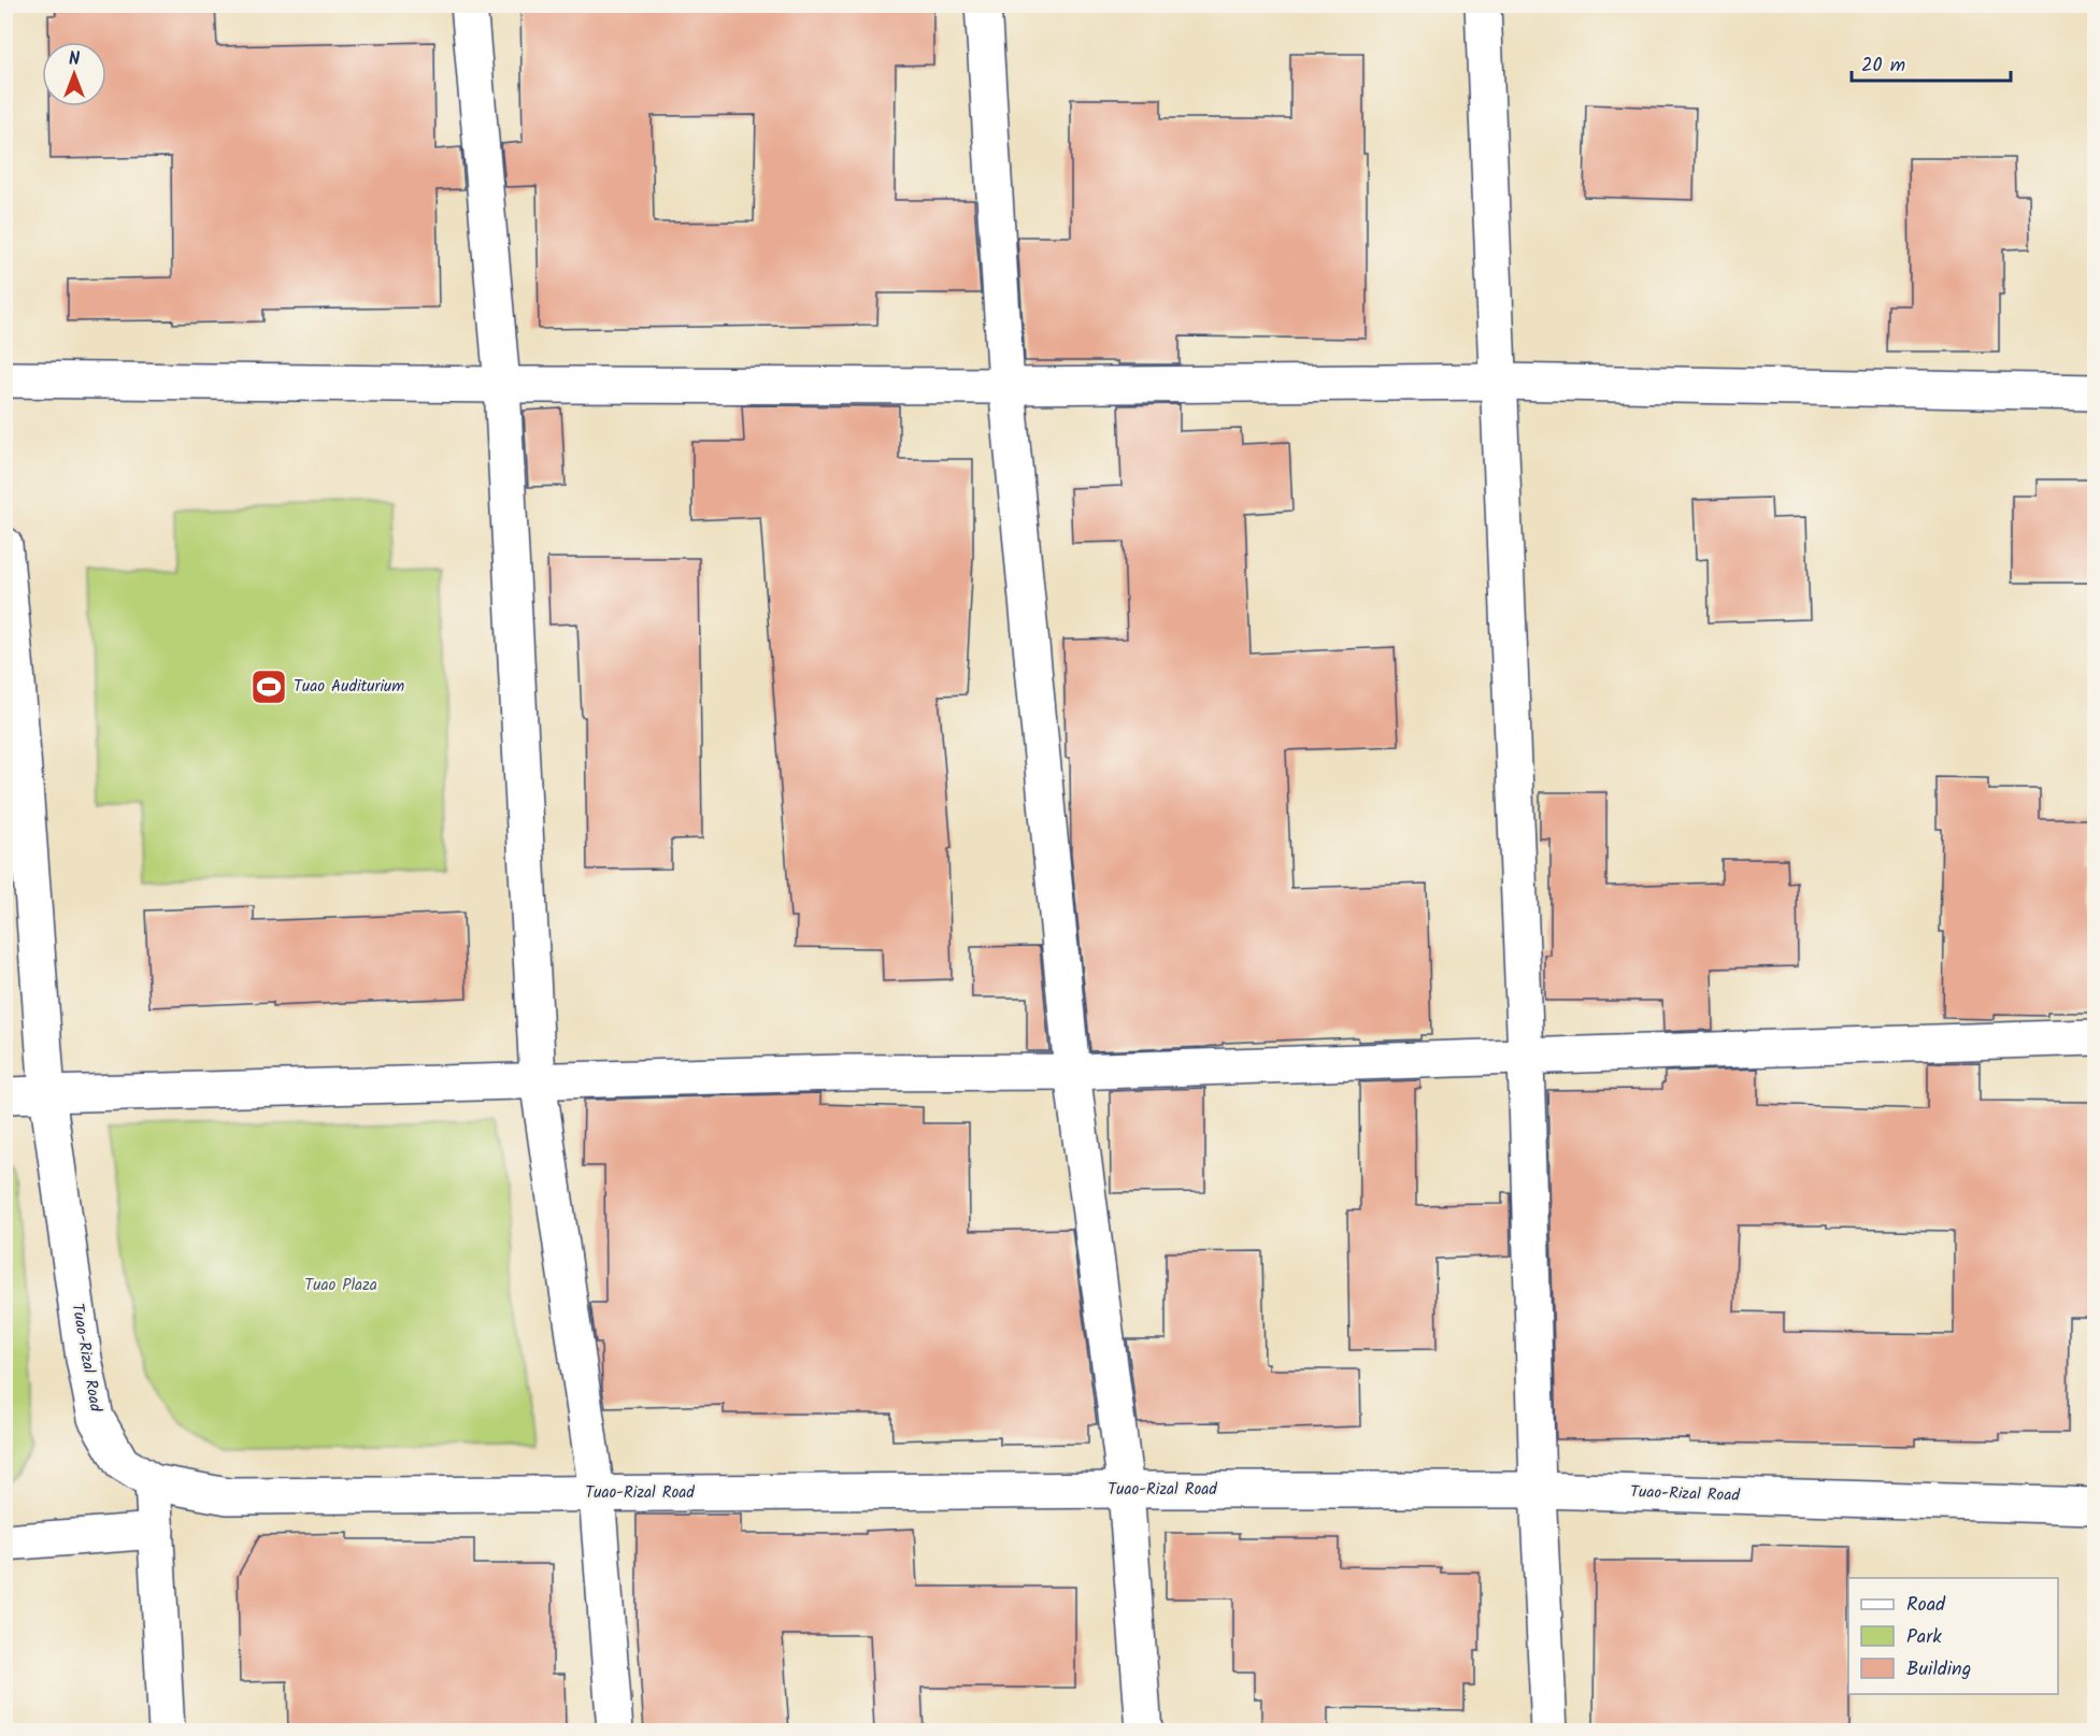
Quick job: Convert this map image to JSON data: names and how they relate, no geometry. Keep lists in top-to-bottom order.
{
  "streets": {
    "street": ["Tuao-Rizal Road"]
  },
  "parks": ["Tuao Plaza"],
  "places": {
    "sports": ["Tuao Auditurium"]
  },
  "legend": ["Road", "Park", "Building"],
  "scale_bar": "20 m",
  "north": "top"
}
